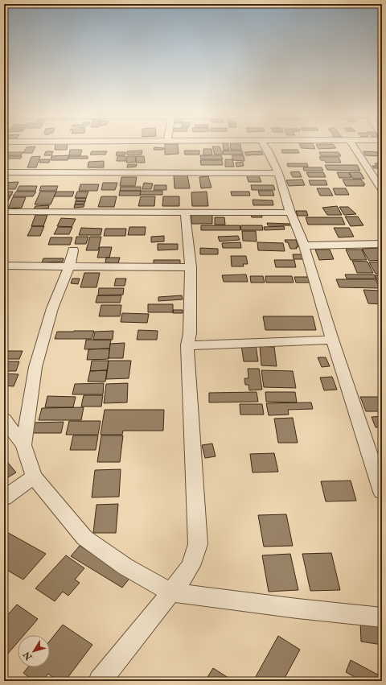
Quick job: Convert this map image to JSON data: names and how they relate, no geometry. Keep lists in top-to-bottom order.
{
  "north": "bottom left"
}
